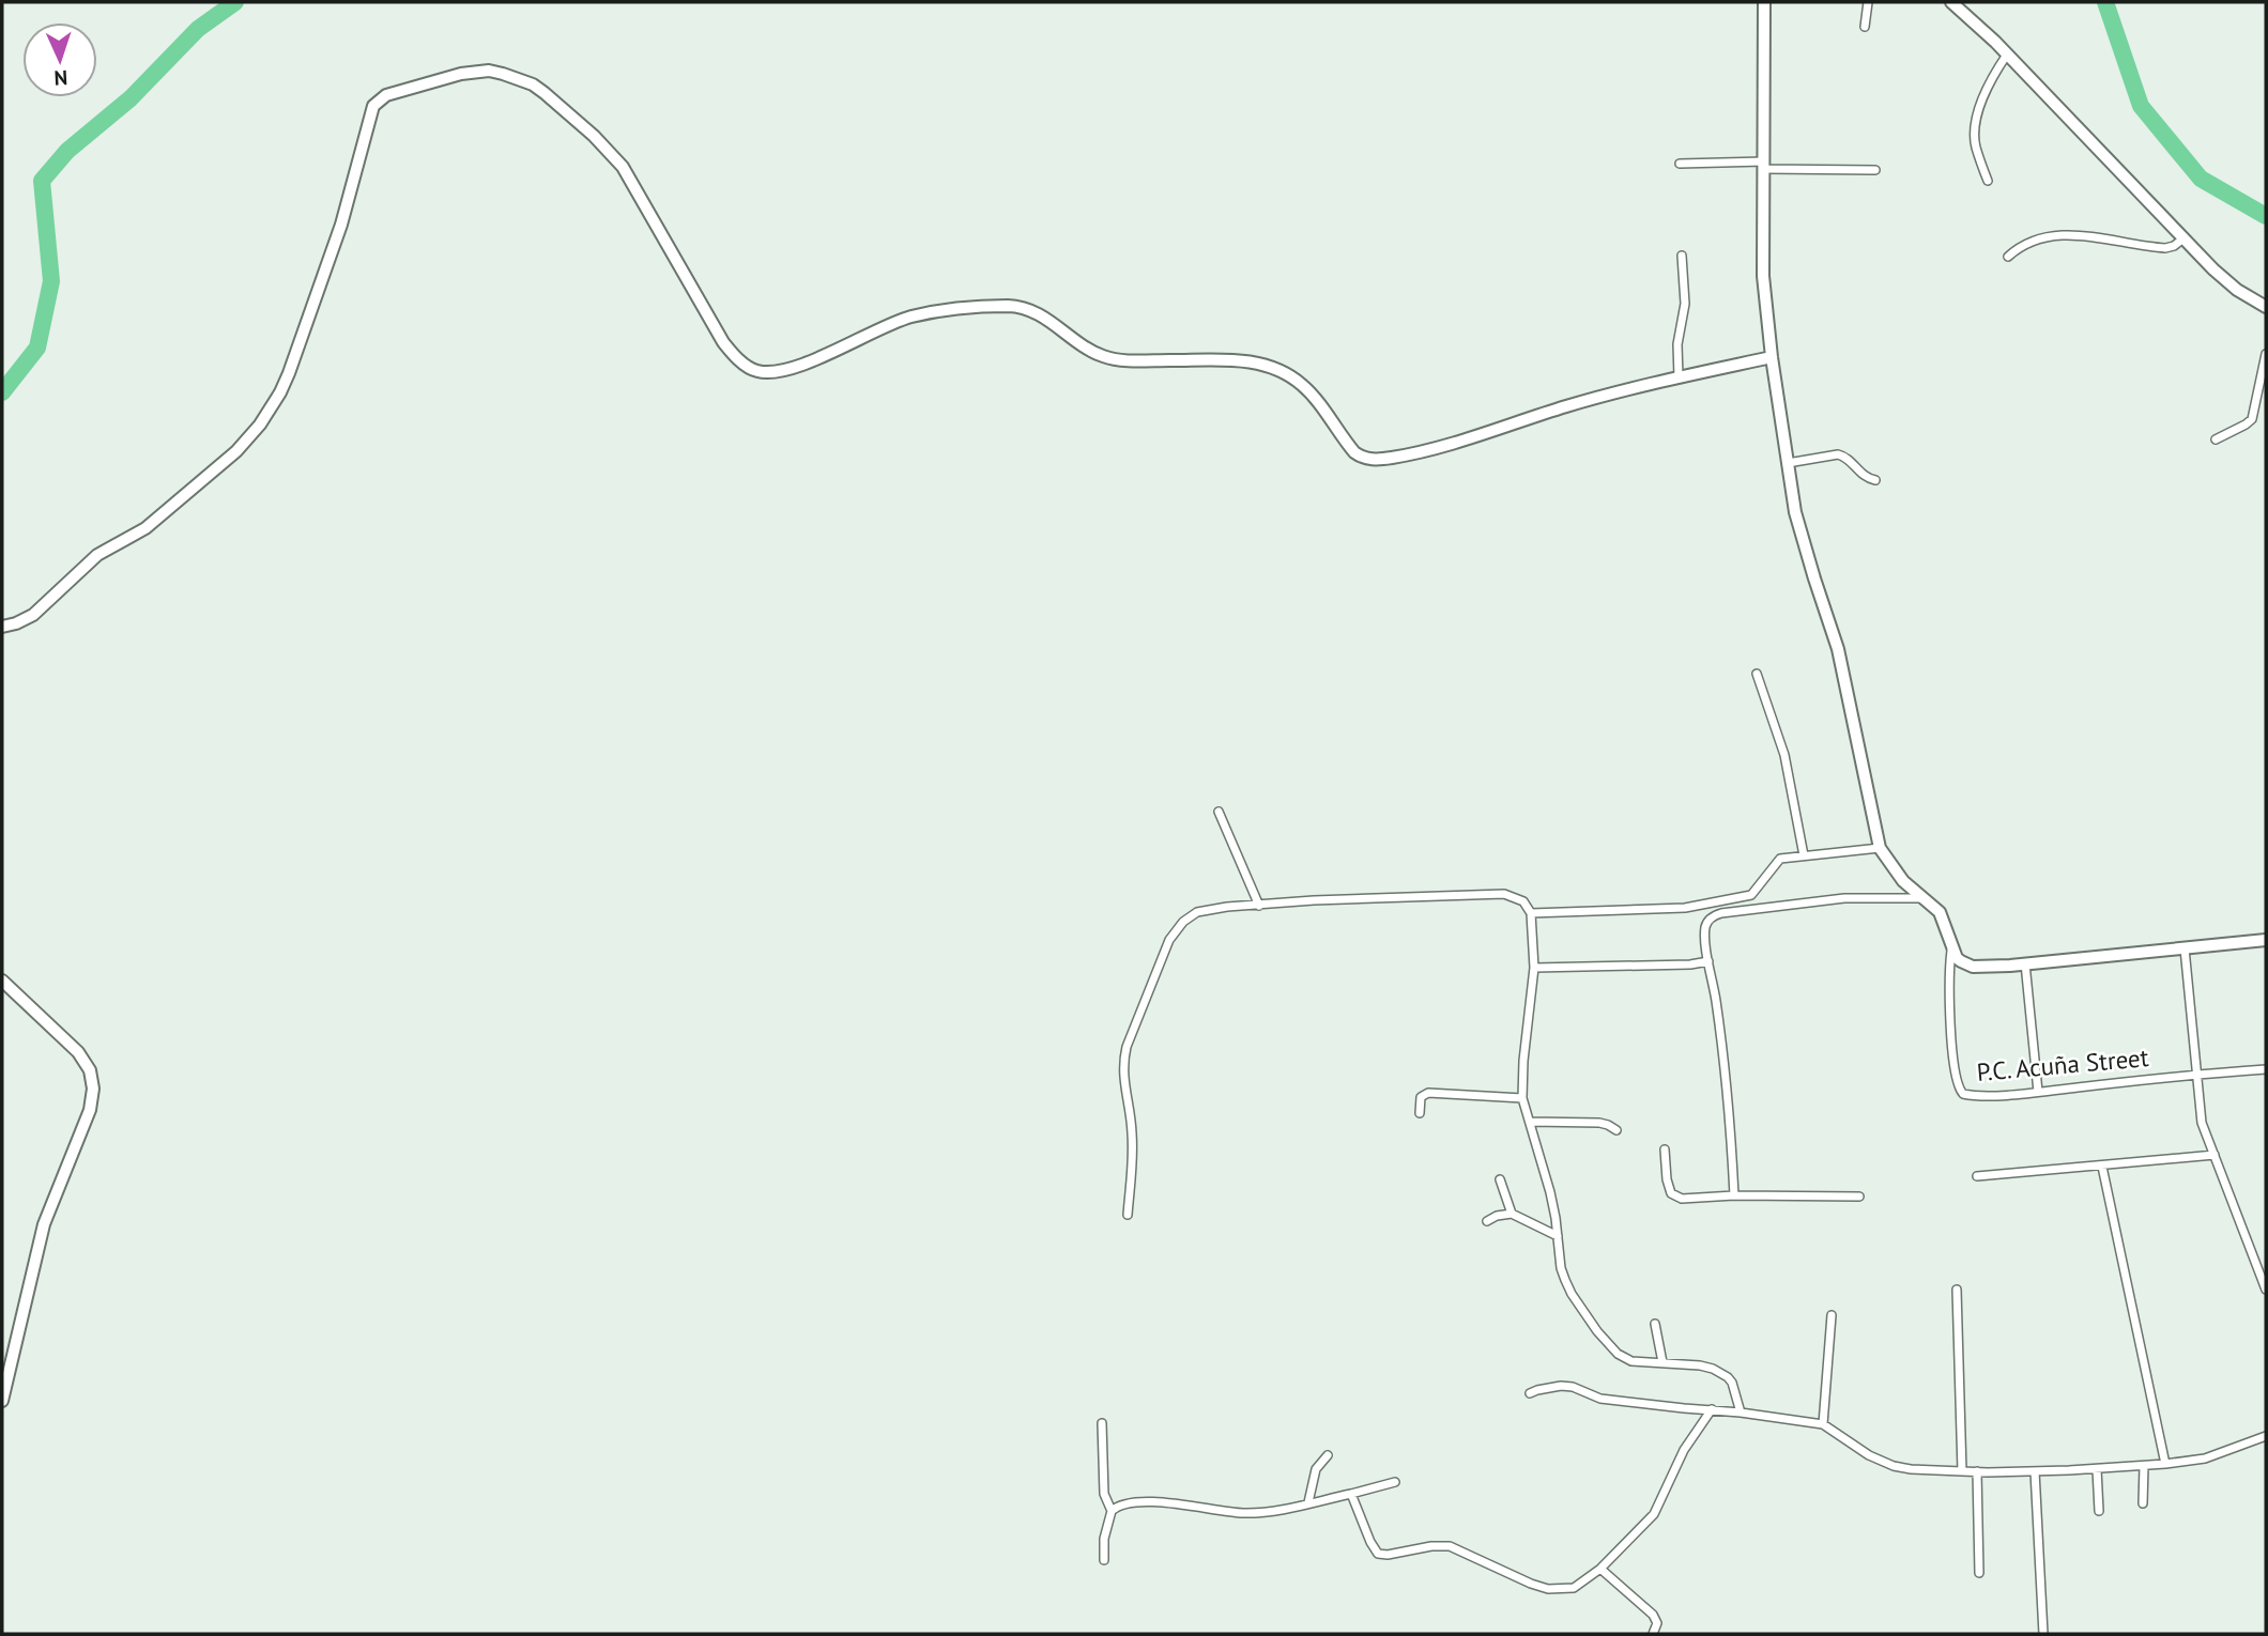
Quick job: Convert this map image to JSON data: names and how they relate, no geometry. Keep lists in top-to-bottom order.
{
  "streets": {
    "street": ["P.C. Acuña Street"]
  },
  "north": "bottom"
}
